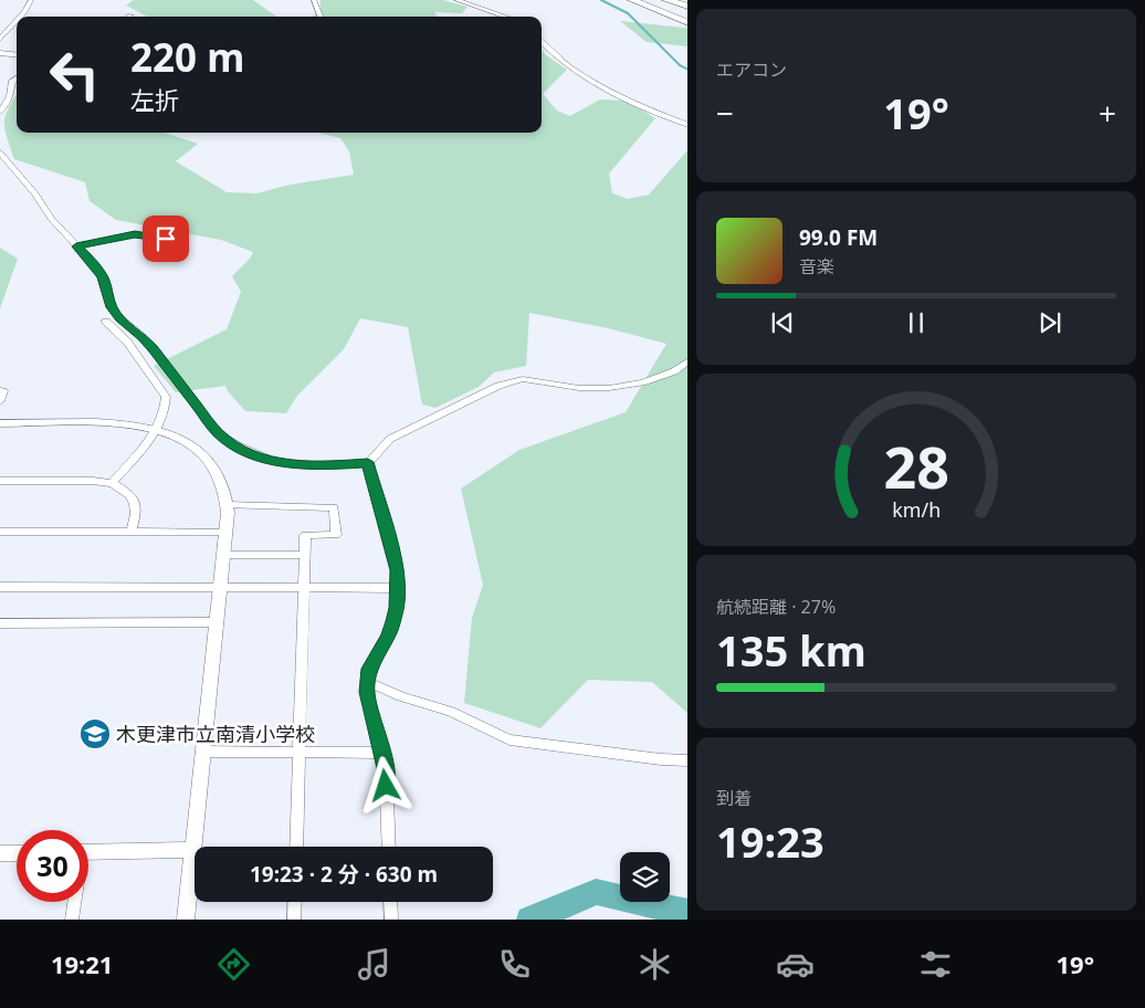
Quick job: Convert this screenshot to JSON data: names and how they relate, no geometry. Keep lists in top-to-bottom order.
{
  "places": {
    "school or university": ["木更津市立南清小学校"]
  },
  "page": {
    "tile": [
      "エアコン",
      ["航続距離 · 27%", "135 km"],
      ["到着", "19:23"]
    ],
    "turn": ["220 m", "左折"],
    "heat": ["−", "19°", "+"],
    "song": ["99.0 FM", "音楽"],
    "limit": "30",
    "trip": "19:23 · 2 分 · 630 m",
    "tabs": ["19:21", "19°"],
    "gauge": ["28", "km/h"]
  }
}
